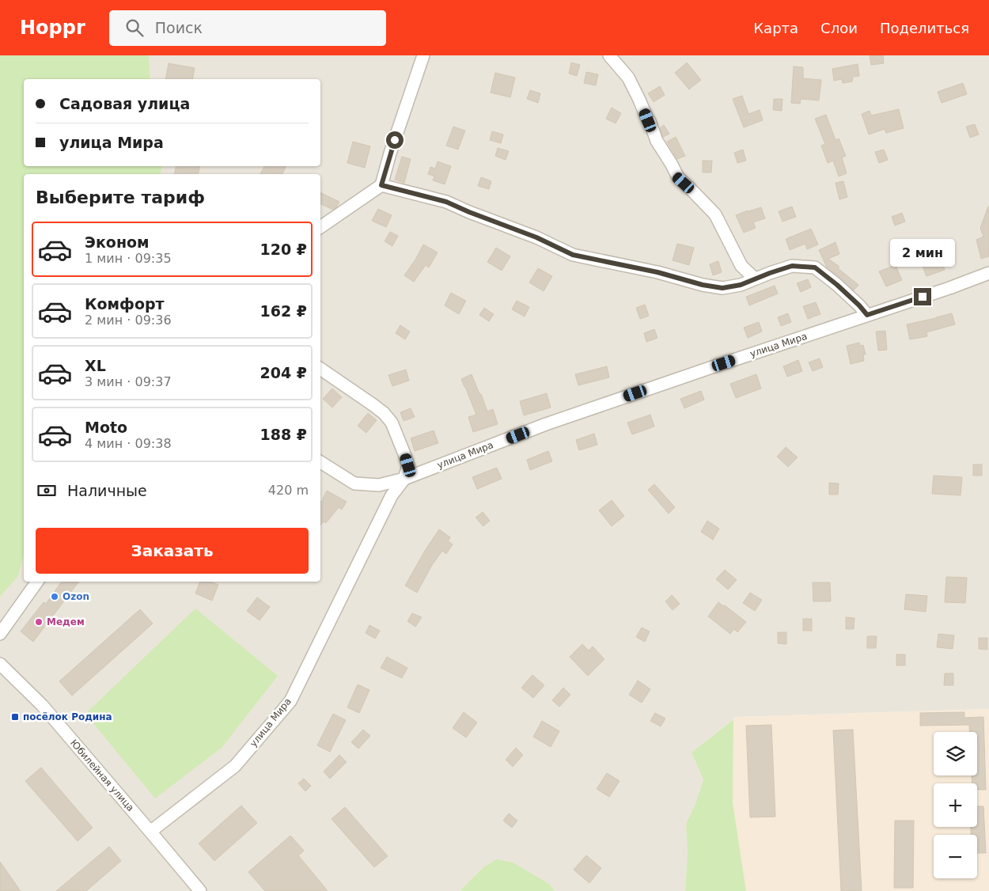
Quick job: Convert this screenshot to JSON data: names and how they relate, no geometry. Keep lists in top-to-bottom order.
{
  "streets": {
    "street": ["улица Мира", "Юбилейная улица"]
  },
  "crossings": [
    ["улица Мира", "Юбилейная улица"]
  ],
  "places": {
    "other": ["Ozon", "Медем"],
    "transit": ["посёлок Родина"]
  },
  "page": {
    "header": "Hoppr",
    "search": "Поиск",
    "nav": ["Карта", "Слои", "Поделиться"],
    "banner": ["Садовая улица", "улица Мира"],
    "heading": "Выберите тариф",
    "list": [
      {
        "name": "Эконом",
        "note": "1 мин · 09:35",
        "value": "120 ₽"
      },
      {
        "name": "Комфорт",
        "note": "2 мин · 09:36",
        "value": "162 ₽"
      },
      {
        "name": "XL",
        "note": "3 мин · 09:37",
        "value": "204 ₽"
      },
      {
        "name": "Moto",
        "note": "4 мин · 09:38",
        "value": "188 ₽"
      }
    ],
    "bubble": "2 мин",
    "pay": ["Наличные", "420 m"],
    "buttons": "Заказать",
    "map_buttons": ["+", "−"]
  }
}
